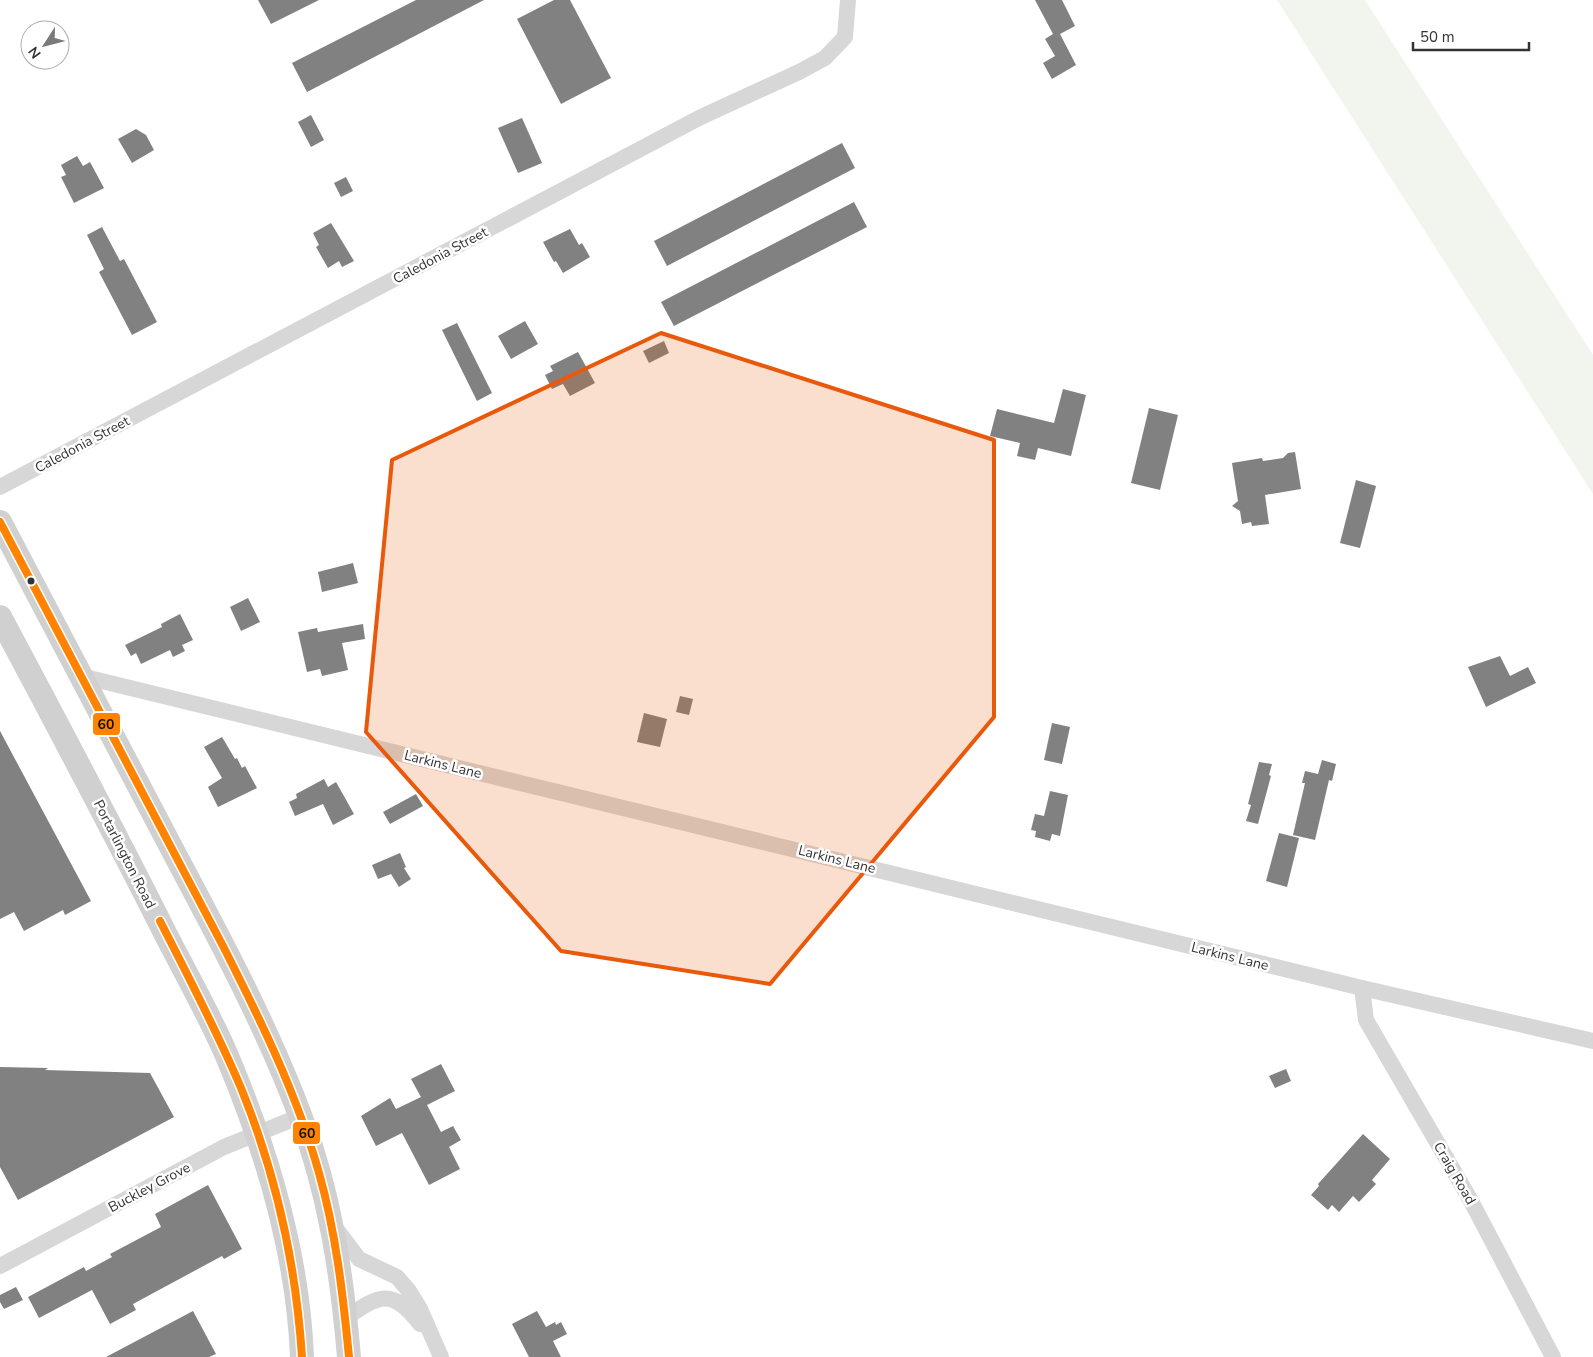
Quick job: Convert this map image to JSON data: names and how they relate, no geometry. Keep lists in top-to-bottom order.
{
  "streets": {
    "main road": ["Portarlington Road"],
    "street": [
      "Caledonia Street",
      "Larkins Lane",
      "Craig Road",
      "Buckley Grove"
    ]
  },
  "crossings": [
    ["Larkins Lane", "Craig Road"],
    ["Portarlington Road", "Buckley Grove"]
  ],
  "lines": ["transit line 60"],
  "scale_bar": "50 m",
  "north": "bottom left"
}
